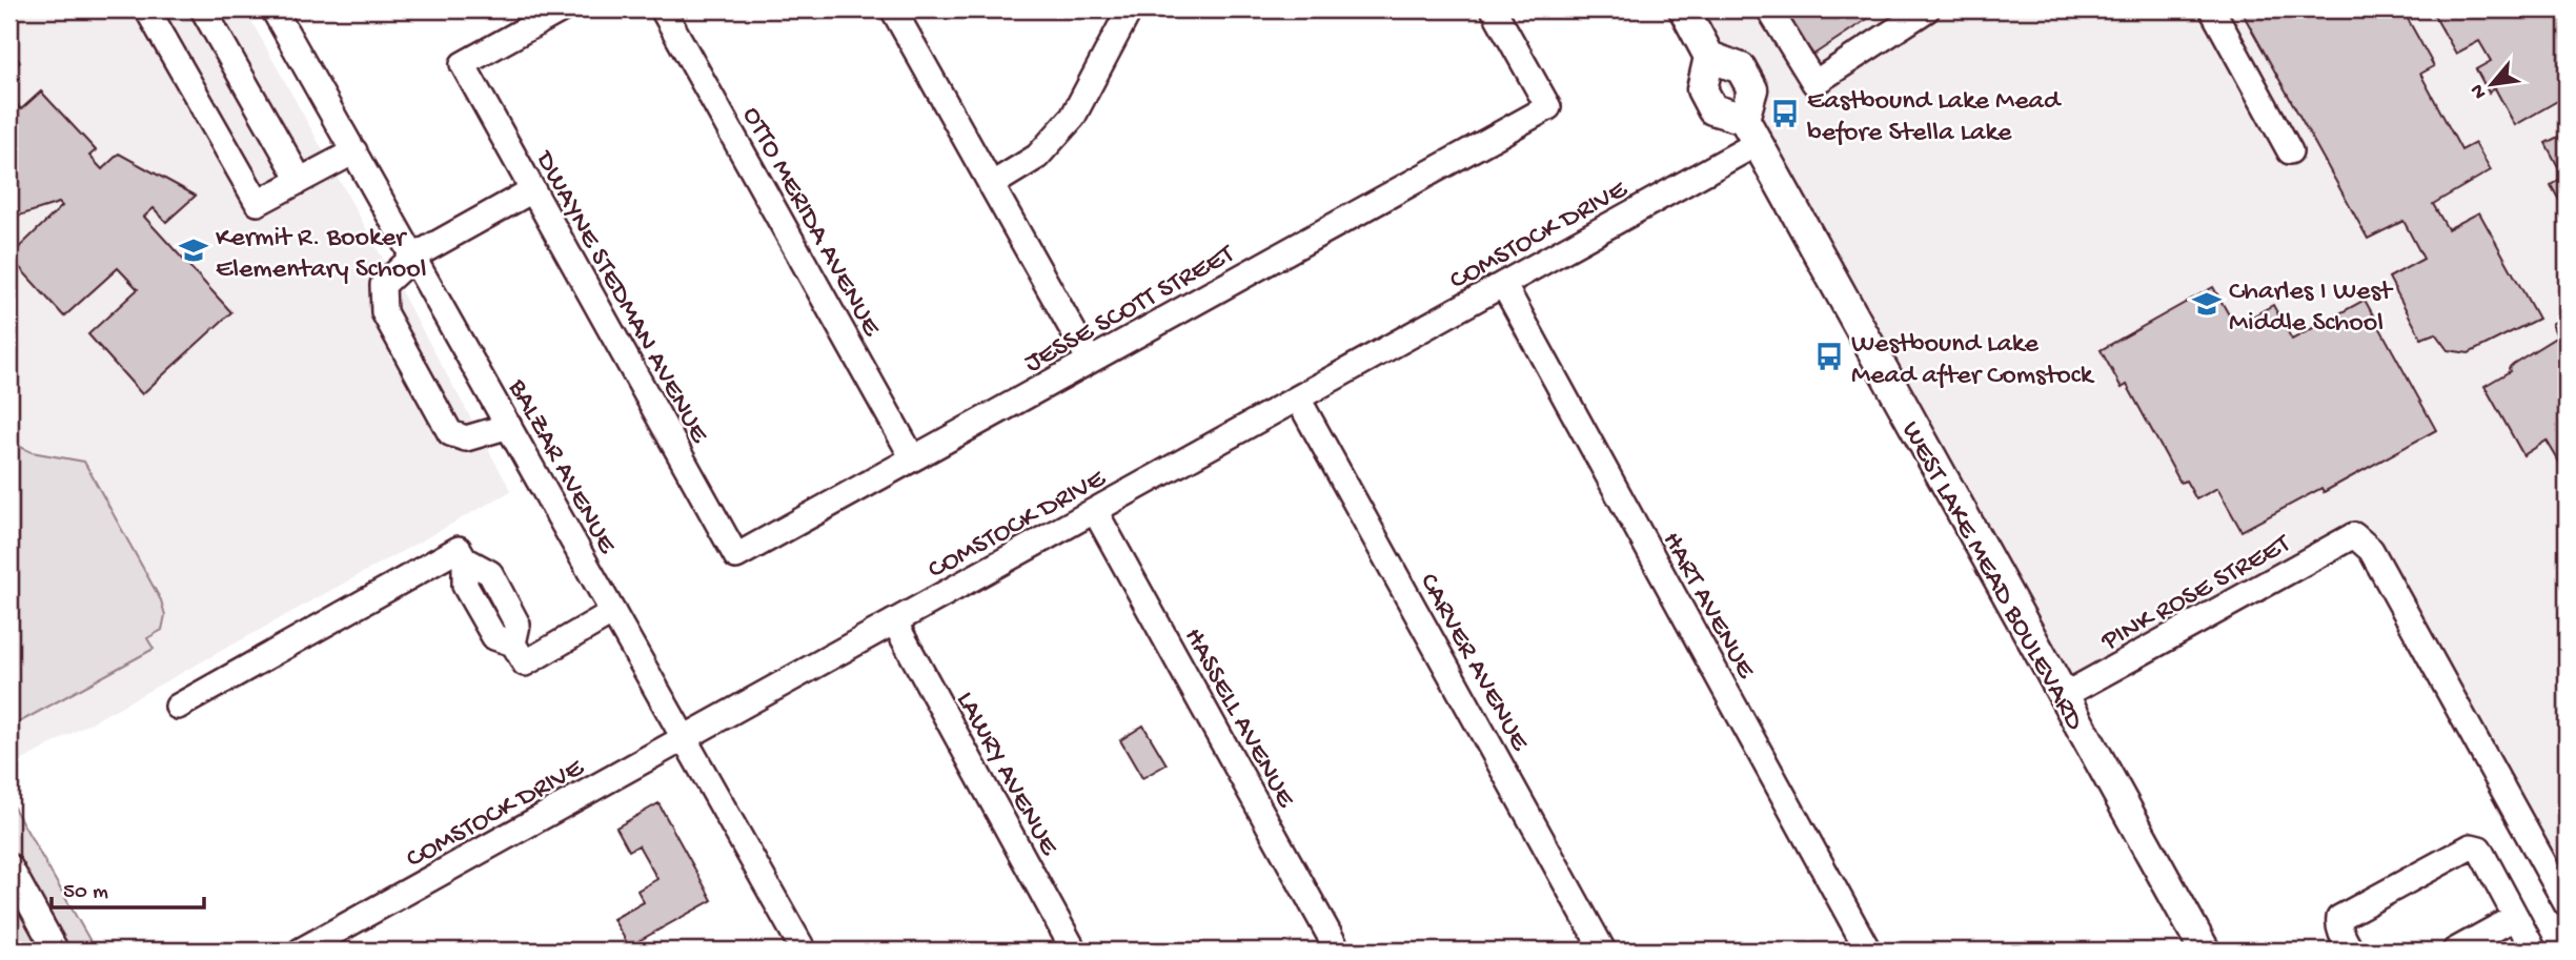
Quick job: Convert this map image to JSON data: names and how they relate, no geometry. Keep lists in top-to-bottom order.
{
  "streets": {
    "main road": ["WEST LAKE MEAD BOULEVARD"],
    "street": [
      "OTTO MERIDA AVENUE",
      "COMSTOCK DRIVE",
      "DWAYNE STEDMAN AVENUE",
      "JESSE SCOTT STREET",
      "BALZAR AVENUE",
      "PINK ROSE STREET",
      "HART AVENUE",
      "CARVER AVENUE",
      "HASSELL AVENUE",
      "LAWRY AVENUE"
    ]
  },
  "crossings": [
    ["OTTO MERIDA AVENUE", "JESSE SCOTT STREET"],
    ["COMSTOCK DRIVE", "BALZAR AVENUE"],
    ["COMSTOCK DRIVE", "WEST LAKE MEAD BOULEVARD"],
    ["COMSTOCK DRIVE", "HART AVENUE"],
    ["COMSTOCK DRIVE", "CARVER AVENUE"],
    ["COMSTOCK DRIVE", "HASSELL AVENUE"],
    ["COMSTOCK DRIVE", "LAWRY AVENUE"],
    ["DWAYNE STEDMAN AVENUE", "JESSE SCOTT STREET"],
    ["WEST LAKE MEAD BOULEVARD", "PINK ROSE STREET"]
  ],
  "places": {
    "bus stop": ["Eastbound Lake Mead before Stella Lake", "Westbound Lake Mead after Comstock"],
    "school or university": ["Kermit R. Booker Elementary School", "Charles I West Middle School"]
  },
  "scale_bar": "50 m",
  "north": "bottom left"
}
